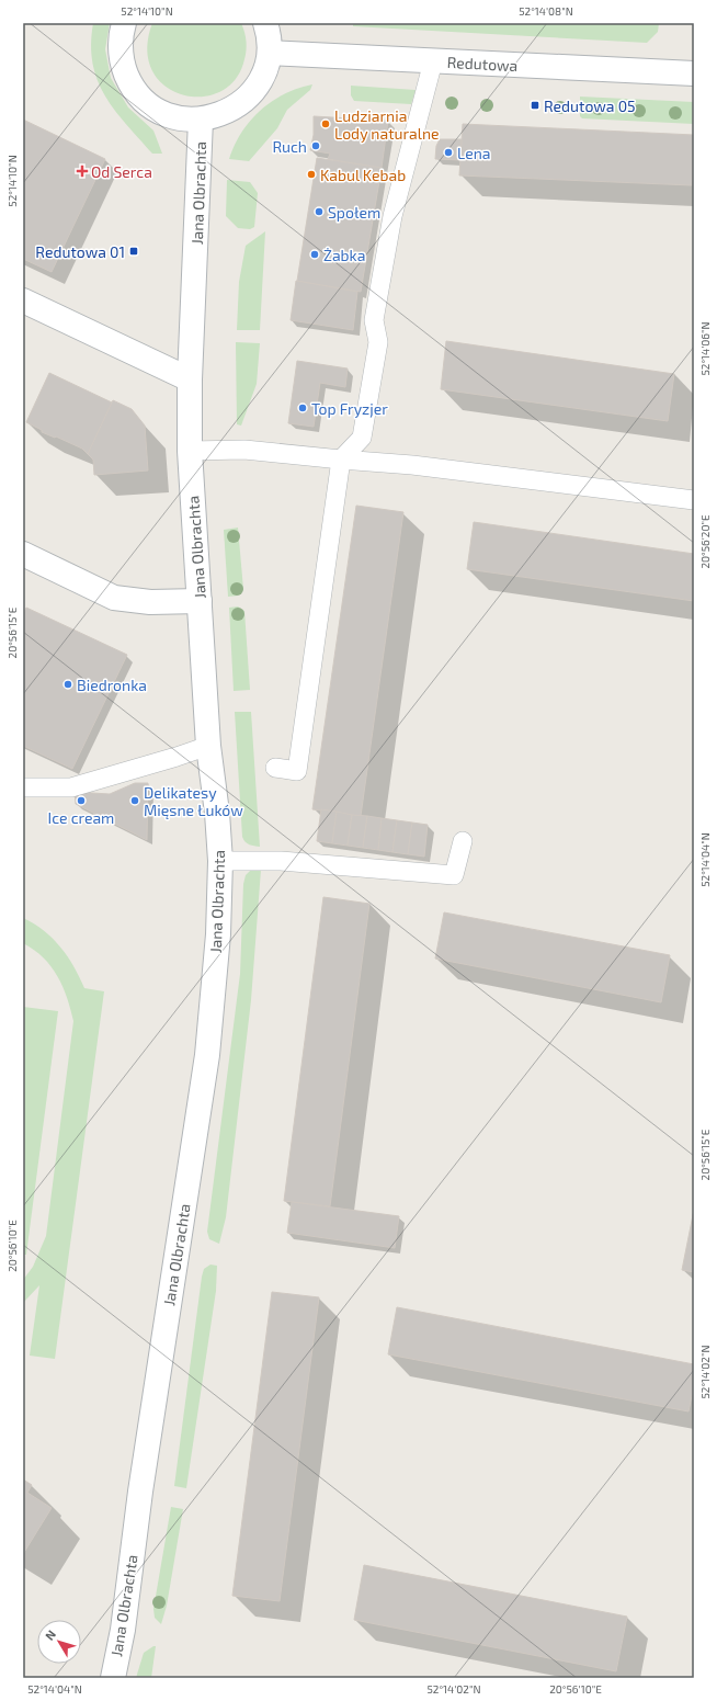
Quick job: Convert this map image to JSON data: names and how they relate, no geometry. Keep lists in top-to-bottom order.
{
  "streets": {
    "street": ["Redutowa", "Jana Olbrachta"]
  },
  "places": {
    "transit": ["Redutowa 05", "Redutowa 01"],
    "other": [
      "Ludziarnia Lody naturalne",
      "Ruch",
      "Lena",
      "Kabul Kebab",
      "Społem",
      "Żabka",
      "Top Fryzjer",
      "Biedronka",
      "Ice cream",
      "Delikatesy Mięsne Łuków"
    ],
    "health": ["Od Serca"]
  },
  "north": "top left",
  "coordinates": [
    "52°14'10\"N",
    "52°14'08\"N",
    "52°14'06\"N",
    "20°56'20\"E",
    "20°56'15\"E",
    "52°14'04\"N",
    "20°56'10\"E",
    "52°14'02\"N"
  ]
}
